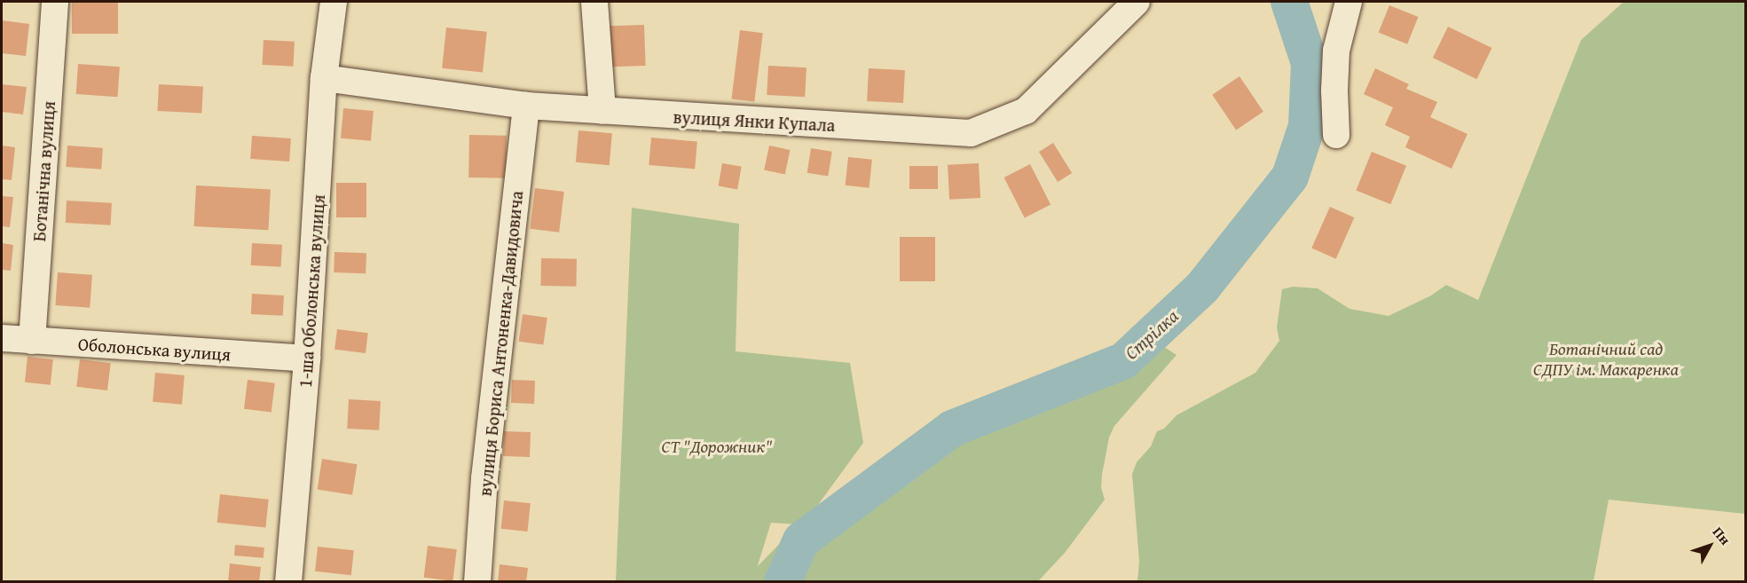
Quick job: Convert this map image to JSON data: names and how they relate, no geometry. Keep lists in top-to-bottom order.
{
  "streets": {
    "street": [
      "вулиця Янки Купала",
      "Ботанічна вулиця",
      "1-ша Оболонська вулиця",
      "вулиця Бориса Антоненка-Давидовича",
      "Оболонська вулиця"
    ]
  },
  "crossings": [
    ["вулиця Янки Купала", "1-ша Оболонська вулиця"],
    ["вулиця Янки Купала", "вулиця Бориса Антоненка-Давидовича"],
    ["Ботанічна вулиця", "Оболонська вулиця"],
    ["1-ша Оболонська вулиця", "Оболонська вулиця"]
  ],
  "water": ["Стрілка"],
  "parks": ["Ботанічний сад СДПУ ім. Макаренка", "СТ \"Дорожник\""],
  "north": "top right"
}
